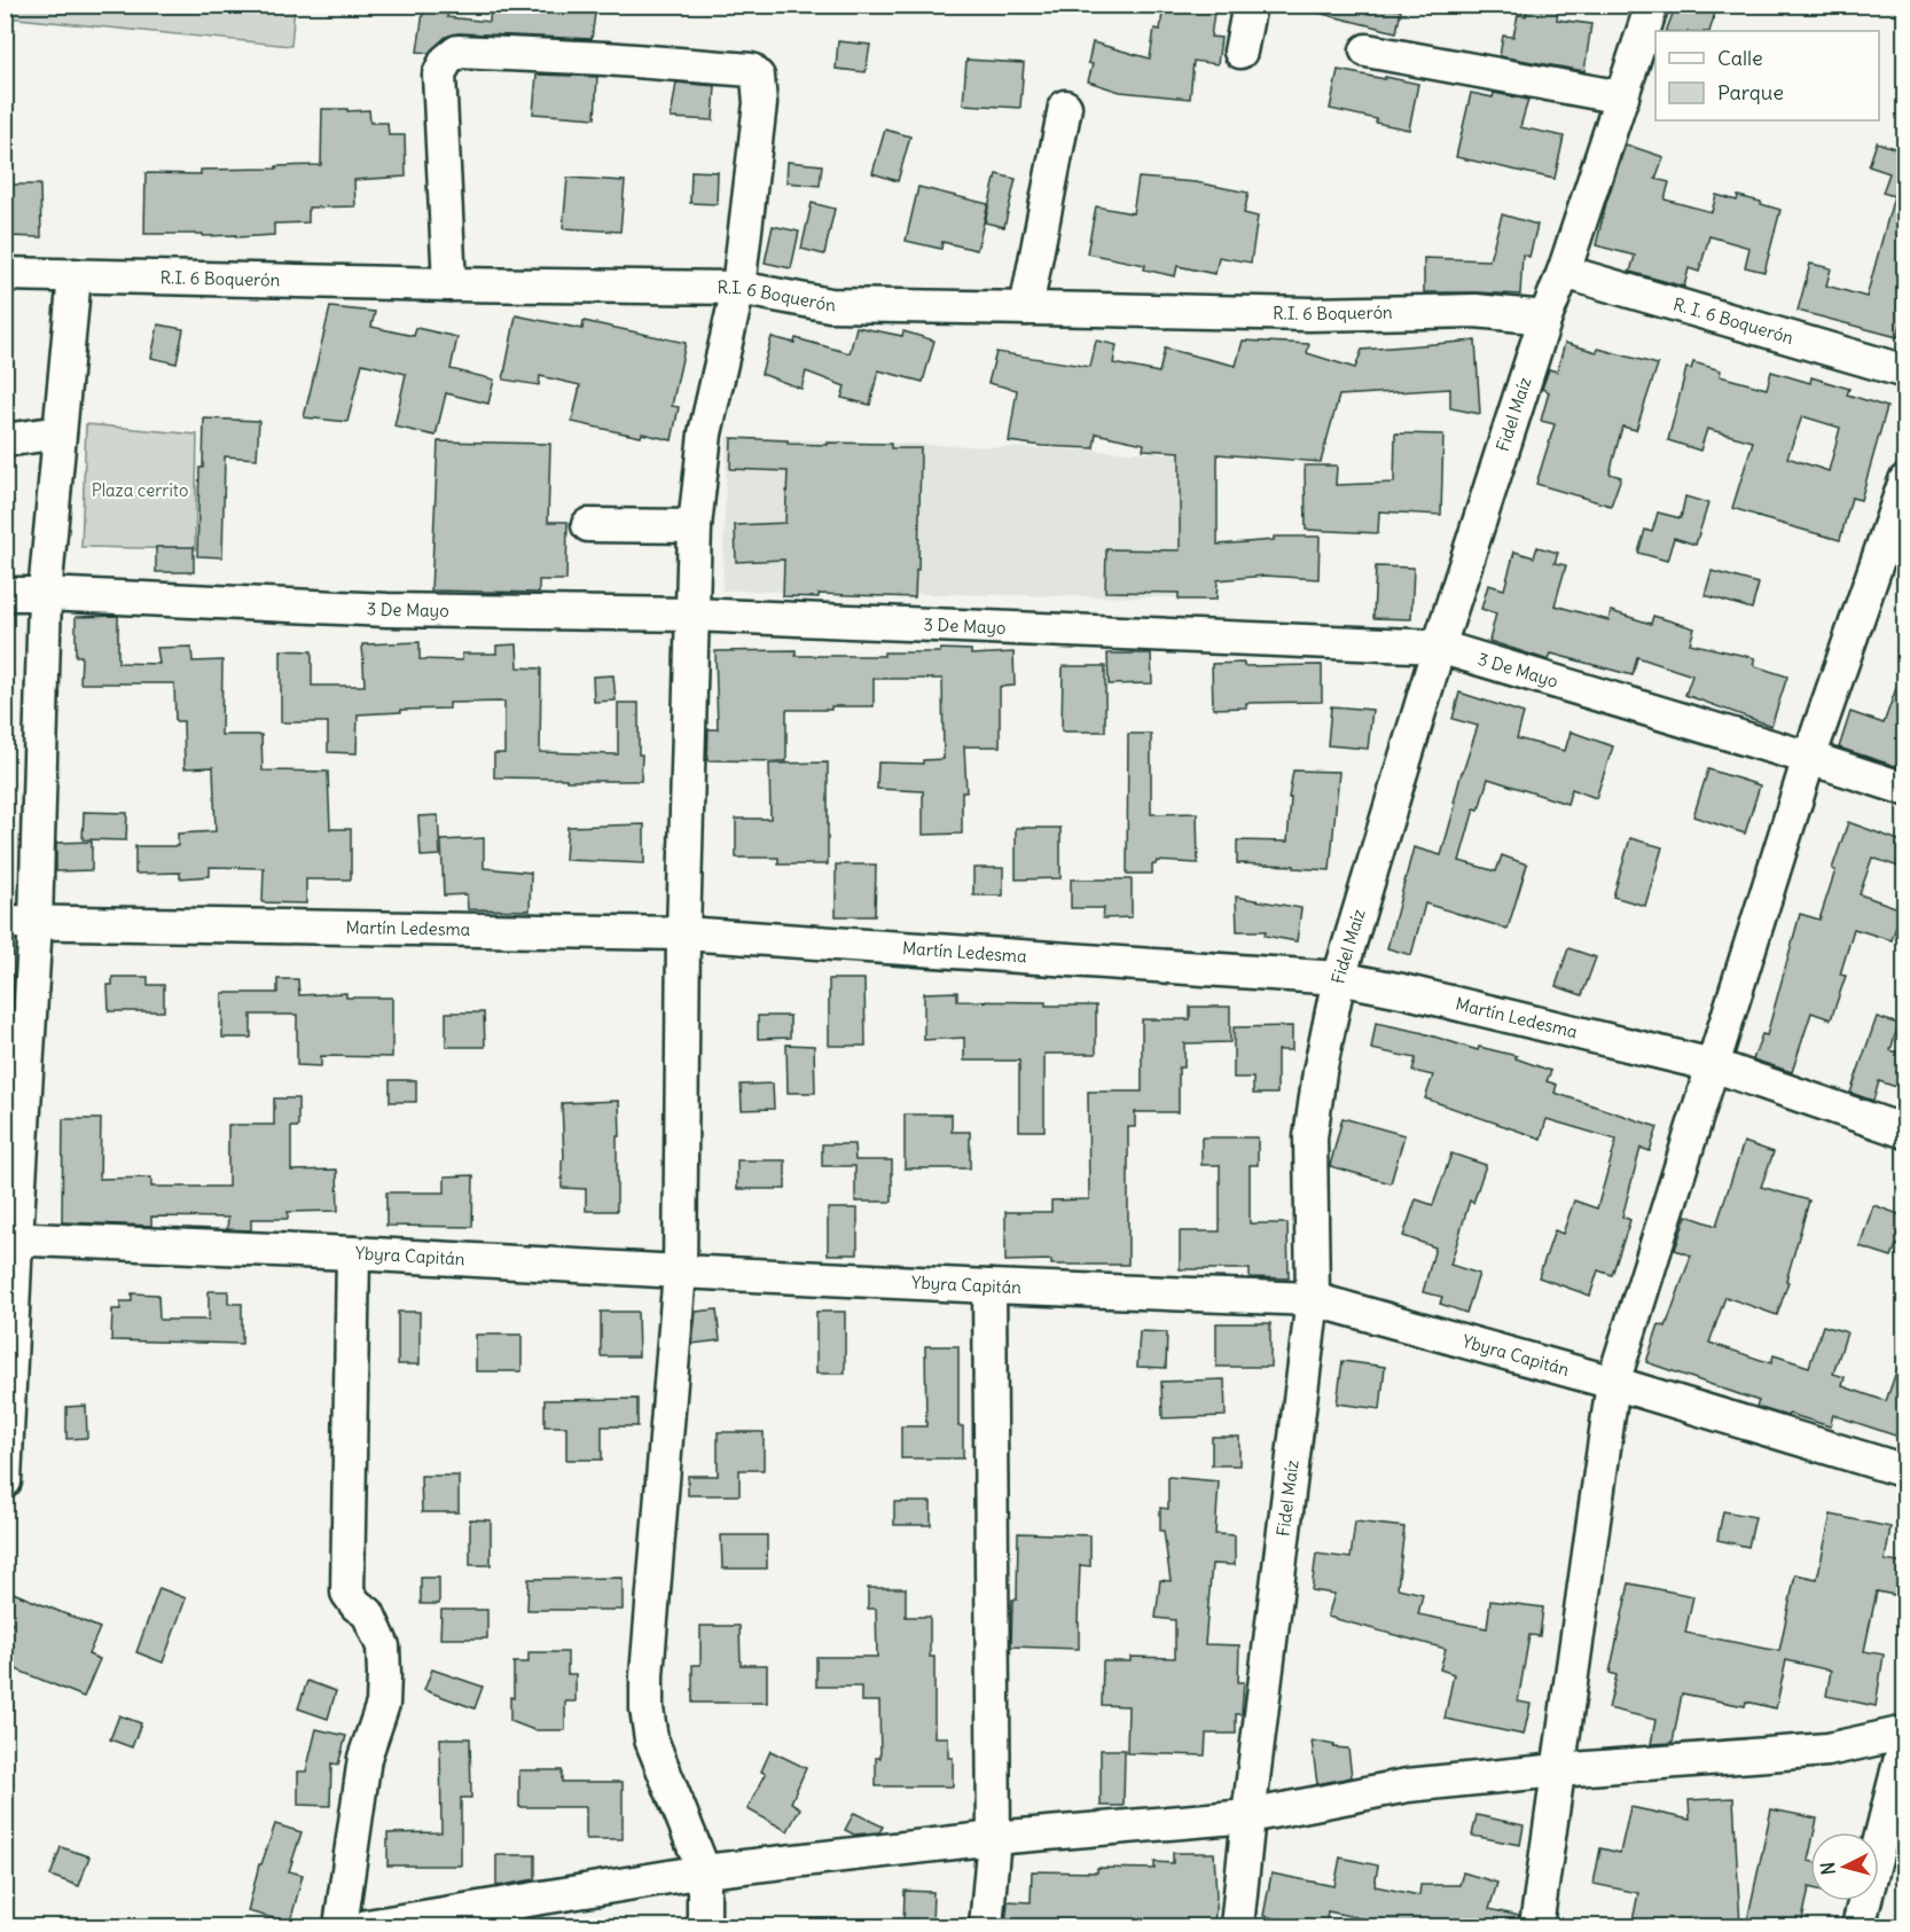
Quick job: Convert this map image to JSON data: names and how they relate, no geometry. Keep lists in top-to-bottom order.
{
  "streets": {
    "street": [
      "R.I. 6 Boquerón",
      "R. I. 6 Boquerón",
      "Fidel Maíz",
      "3 De Mayo",
      "Martín Ledesma",
      "Ybyra Capitán"
    ]
  },
  "crossings": [
    ["R.I. 6 Boquerón", "Fidel Maíz"],
    ["R. I. 6 Boquerón", "Fidel Maíz"],
    ["Fidel Maíz", "3 De Mayo"],
    ["Fidel Maíz", "Martín Ledesma"],
    ["Fidel Maíz", "Ybyra Capitán"]
  ],
  "parks": ["Plaza cerrito"],
  "legend": ["Calle", "Parque"],
  "north": "left"
}
